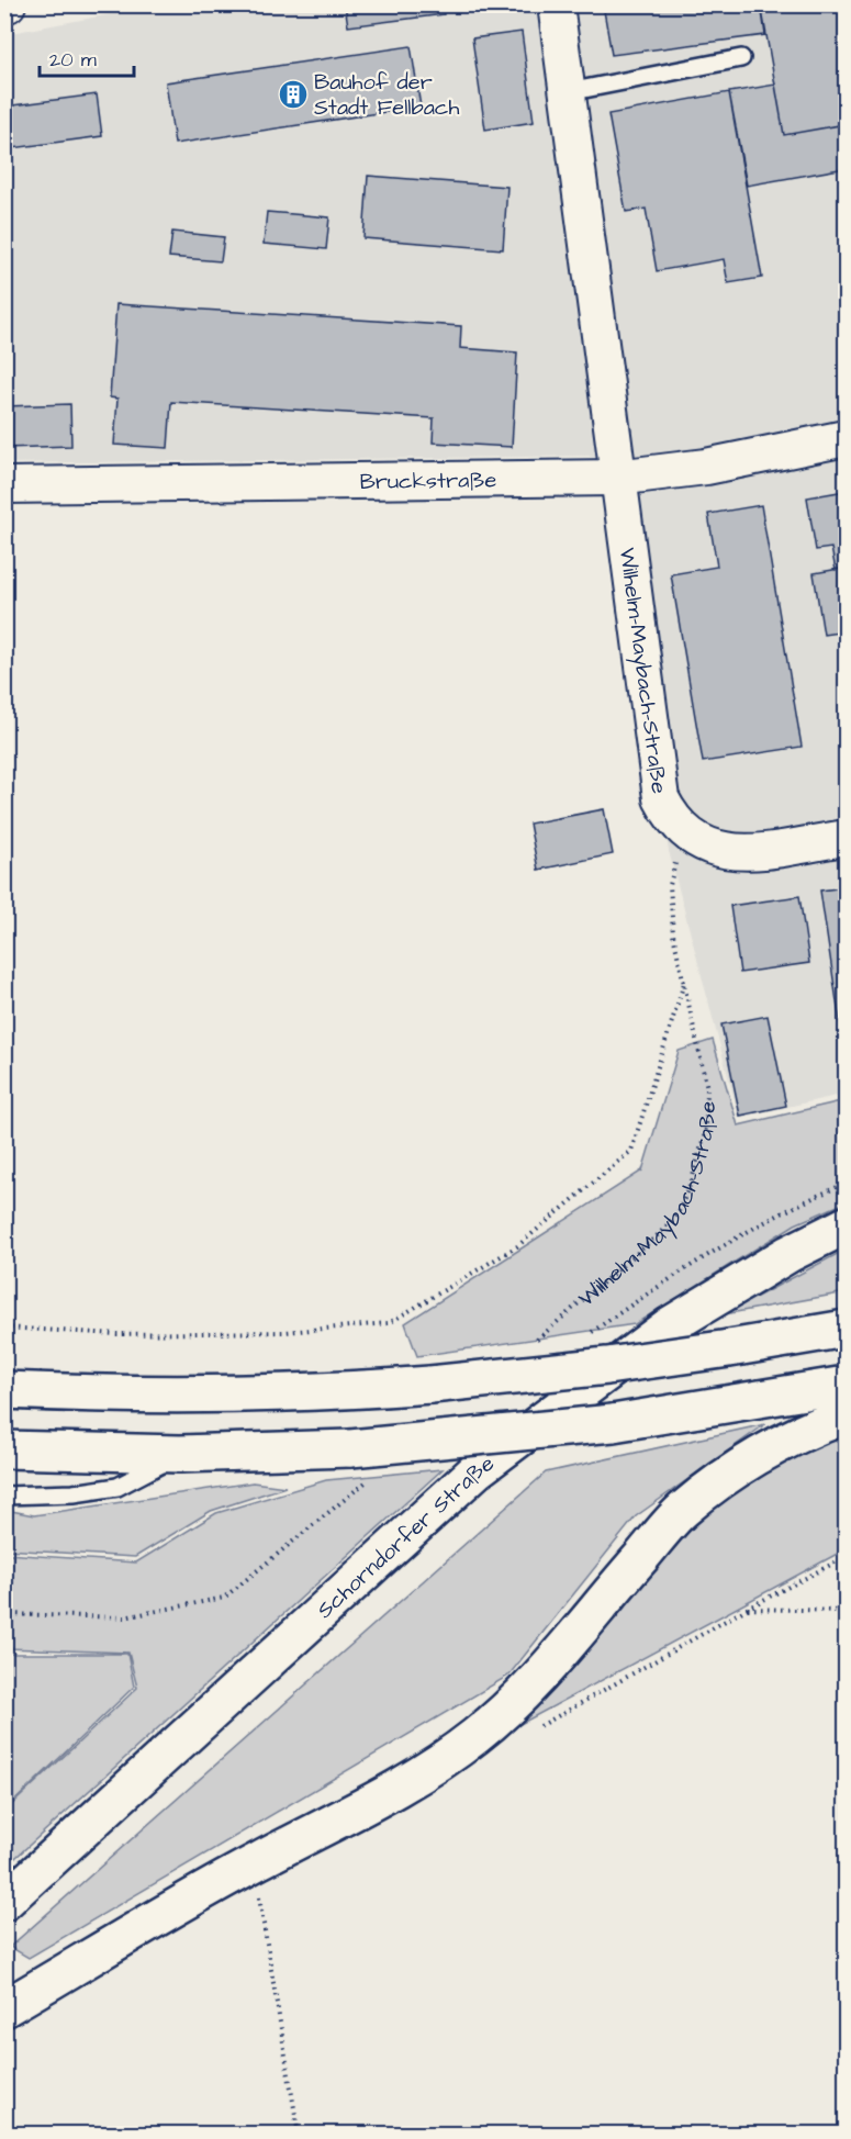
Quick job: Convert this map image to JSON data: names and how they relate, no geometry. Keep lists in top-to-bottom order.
{
  "streets": {
    "main road": ["Schorndorfer Straße"],
    "street": ["Bruckstraße", "Wilhelm-Maybach-Straße"]
  },
  "crossings": [
    ["Bruckstraße", "Wilhelm-Maybach-Straße"]
  ],
  "places": {
    "building": ["Bauhof der Stadt Fellbach"]
  },
  "scale_bar": "20 m"
}
